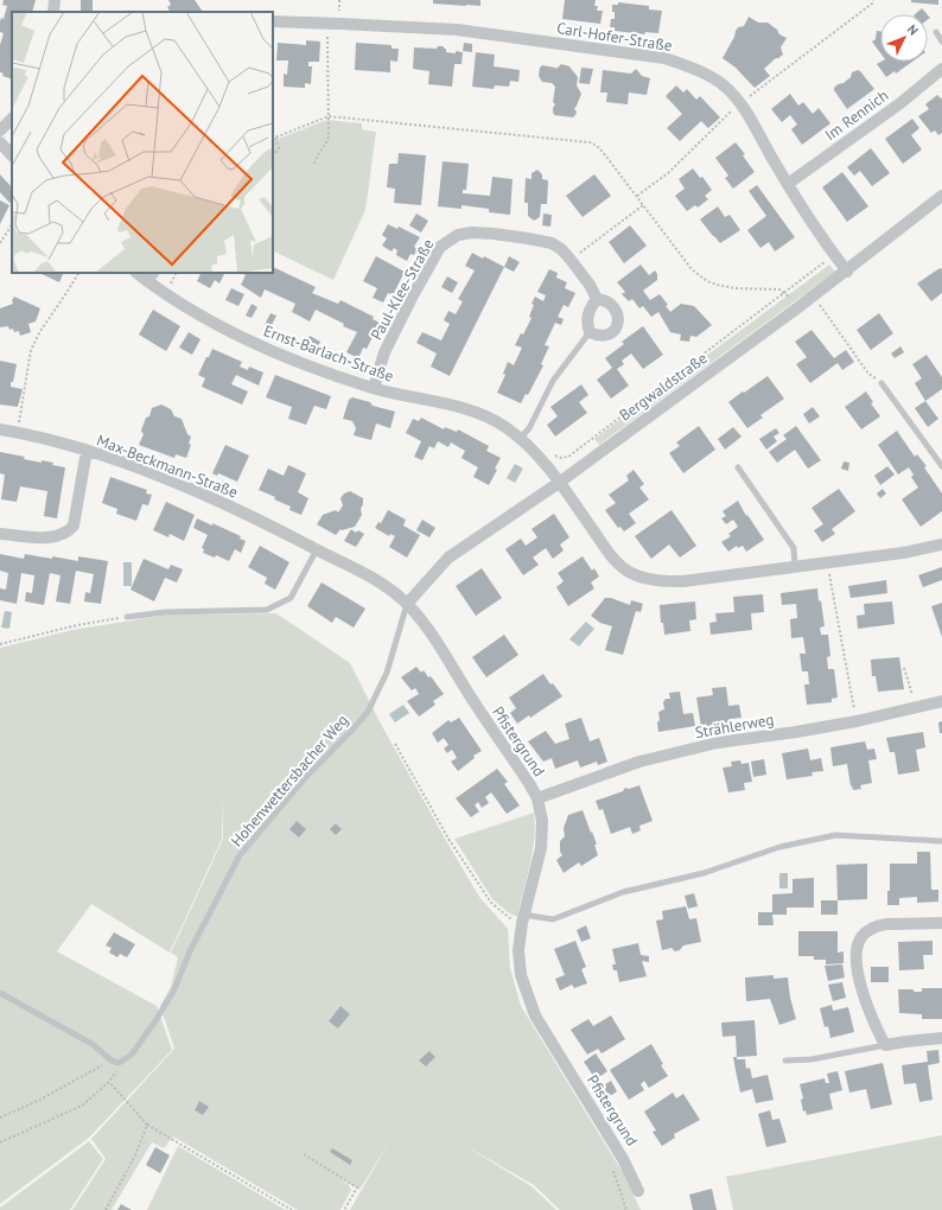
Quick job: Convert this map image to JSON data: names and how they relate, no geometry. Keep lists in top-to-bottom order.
{
  "streets": {
    "street": [
      "Carl-Hofer-Straße",
      "Im Rennich",
      "Paul-Klee-Straße",
      "Ernst-Barlach-Straße",
      "Bergwaldstraße",
      "Max-Beckmann-Straße",
      "Strählerweg",
      "Pfistergrund"
    ],
    "lane": ["Hohenwettersbacher Weg"]
  },
  "crossings": [
    ["Carl-Hofer-Straße", "Im Rennich"],
    ["Carl-Hofer-Straße", "Bergwaldstraße"],
    ["Paul-Klee-Straße", "Ernst-Barlach-Straße"],
    ["Ernst-Barlach-Straße", "Bergwaldstraße"],
    ["Bergwaldstraße", "Max-Beckmann-Straße"],
    ["Bergwaldstraße", "Pfistergrund"],
    ["Bergwaldstraße", "Hohenwettersbacher Weg"],
    ["Max-Beckmann-Straße", "Pfistergrund"],
    ["Max-Beckmann-Straße", "Hohenwettersbacher Weg"],
    ["Strählerweg", "Pfistergrund"],
    ["Pfistergrund", "Hohenwettersbacher Weg"]
  ],
  "north": "top right"
}
